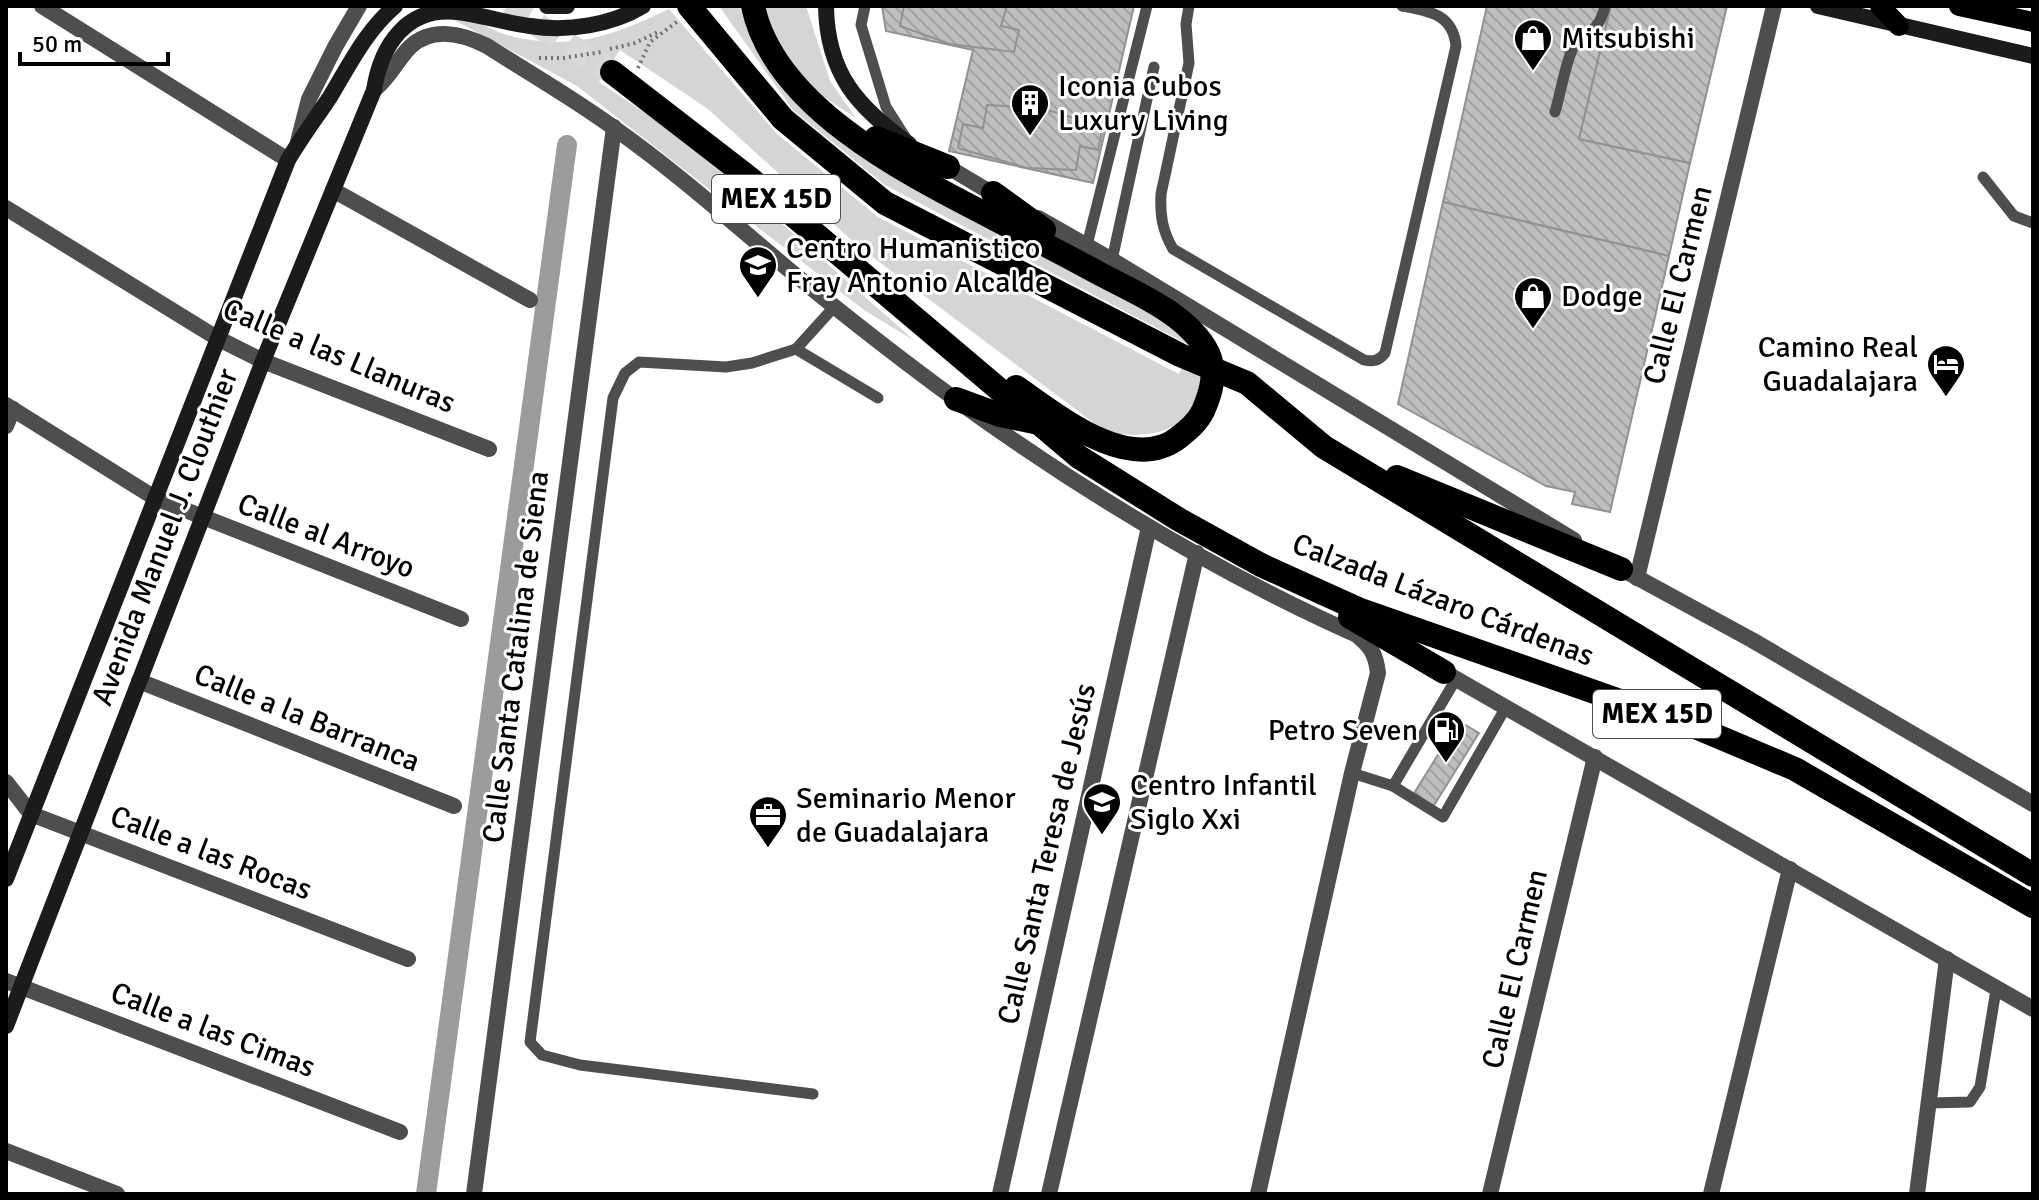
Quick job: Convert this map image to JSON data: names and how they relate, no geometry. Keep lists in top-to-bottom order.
{
  "streets": {
    "highway": ["MEX 15D", "Calzada Lázaro Cárdenas"],
    "main road": ["Avenida Manuel J. Clouthier"],
    "street": [
      "Calle El Carmen",
      "Calle a las Llanuras",
      "Calle al Arroyo",
      "Calle Santa Catalina de Siena",
      "Calle a la Barranca",
      "Calle a las Rocas",
      "Calle Santa Teresa de Jesús",
      "Calle a las Cimas"
    ]
  },
  "crossings": [
    ["Calle a las Llanuras", "Avenida Manuel J. Clouthier"],
    ["Calle al Arroyo", "Avenida Manuel J. Clouthier"],
    ["Avenida Manuel J. Clouthier", "Calle a la Barranca"],
    ["Avenida Manuel J. Clouthier", "Calle a las Rocas"],
    ["Avenida Manuel J. Clouthier", "Calle a las Cimas"]
  ],
  "places": {
    "shop": ["Mitsubishi", "Dodge"],
    "building": ["Iconia Cubos Luxury Living"],
    "school or university": ["Centro Humanistico Fray Antonio Alcalde", "Centro Infantil Siglo Xxi"],
    "hotel": ["Camino Real Guadalajara"],
    "fuel station": ["Petro Seven"],
    "office": ["Seminario Menor de Guadalajara"]
  },
  "scale_bar": "50 m"
}
